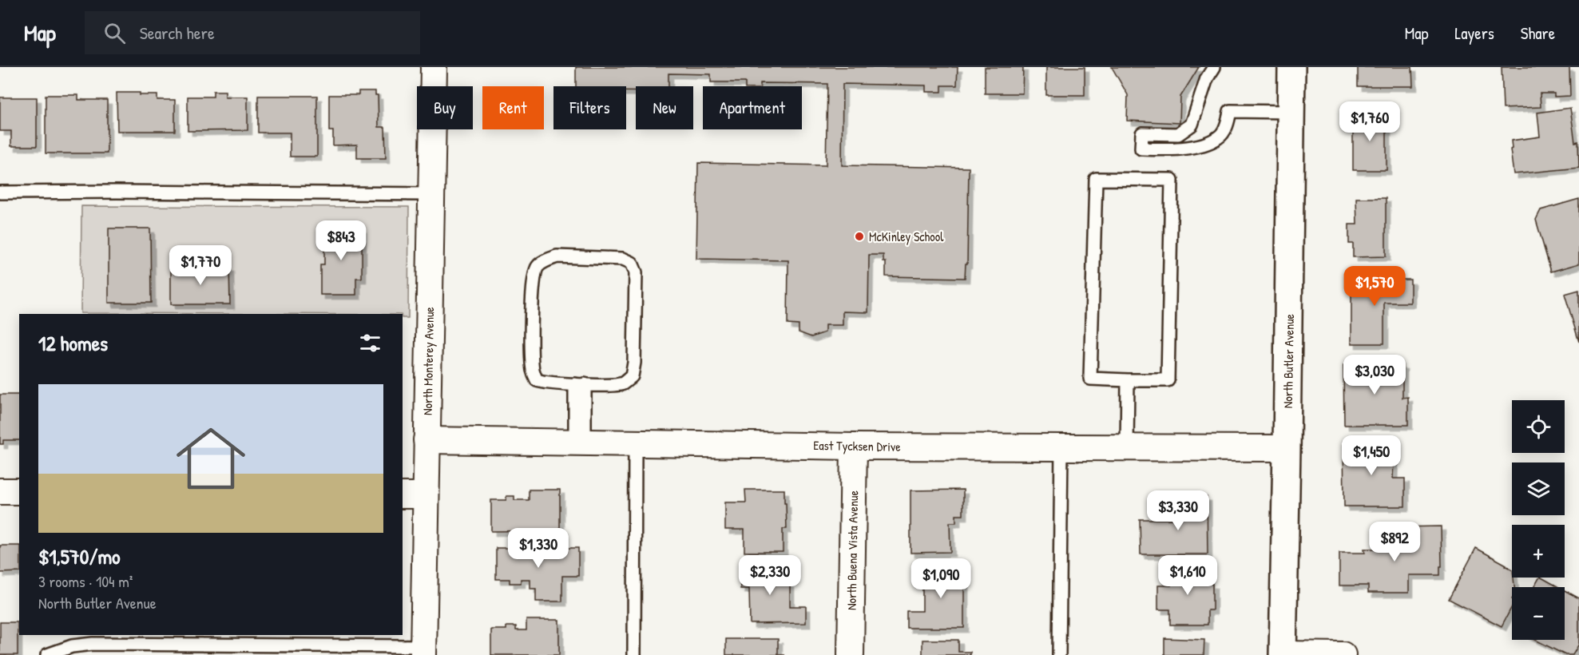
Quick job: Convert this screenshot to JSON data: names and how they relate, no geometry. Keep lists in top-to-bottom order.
{
  "streets": {
    "main road": ["North Butler Avenue"],
    "street": ["North Monterey Avenue", "East Tycksen Drive", "North Buena Vista Avenue"]
  },
  "crossings": [
    ["North Monterey Avenue", "East Tycksen Drive"],
    ["North Butler Avenue", "East Tycksen Drive"],
    ["East Tycksen Drive", "North Buena Vista Avenue"]
  ],
  "places": ["McKinley School"],
  "page": {
    "header": "Map",
    "search": "Search here",
    "nav": ["Map", "Layers", "Share"],
    "chip": [
      "Buy",
      "Rent",
      "Filters",
      "New",
      "Apartment"
    ],
    "price": [
      "$1,760",
      "$843",
      "$1,770",
      "$1,570",
      "$3,030",
      "$1,450",
      "$3,330",
      "$892",
      "$1,330",
      "$2,330",
      "$1,610",
      "$1,090"
    ],
    "heading": "12 homes",
    "list": [
      {
        "name": "$1,570/mo",
        "note": "3 rooms · 104 m² · North Butler Avenue"
      }
    ],
    "map_buttons": ["+", "−"]
  }
}
